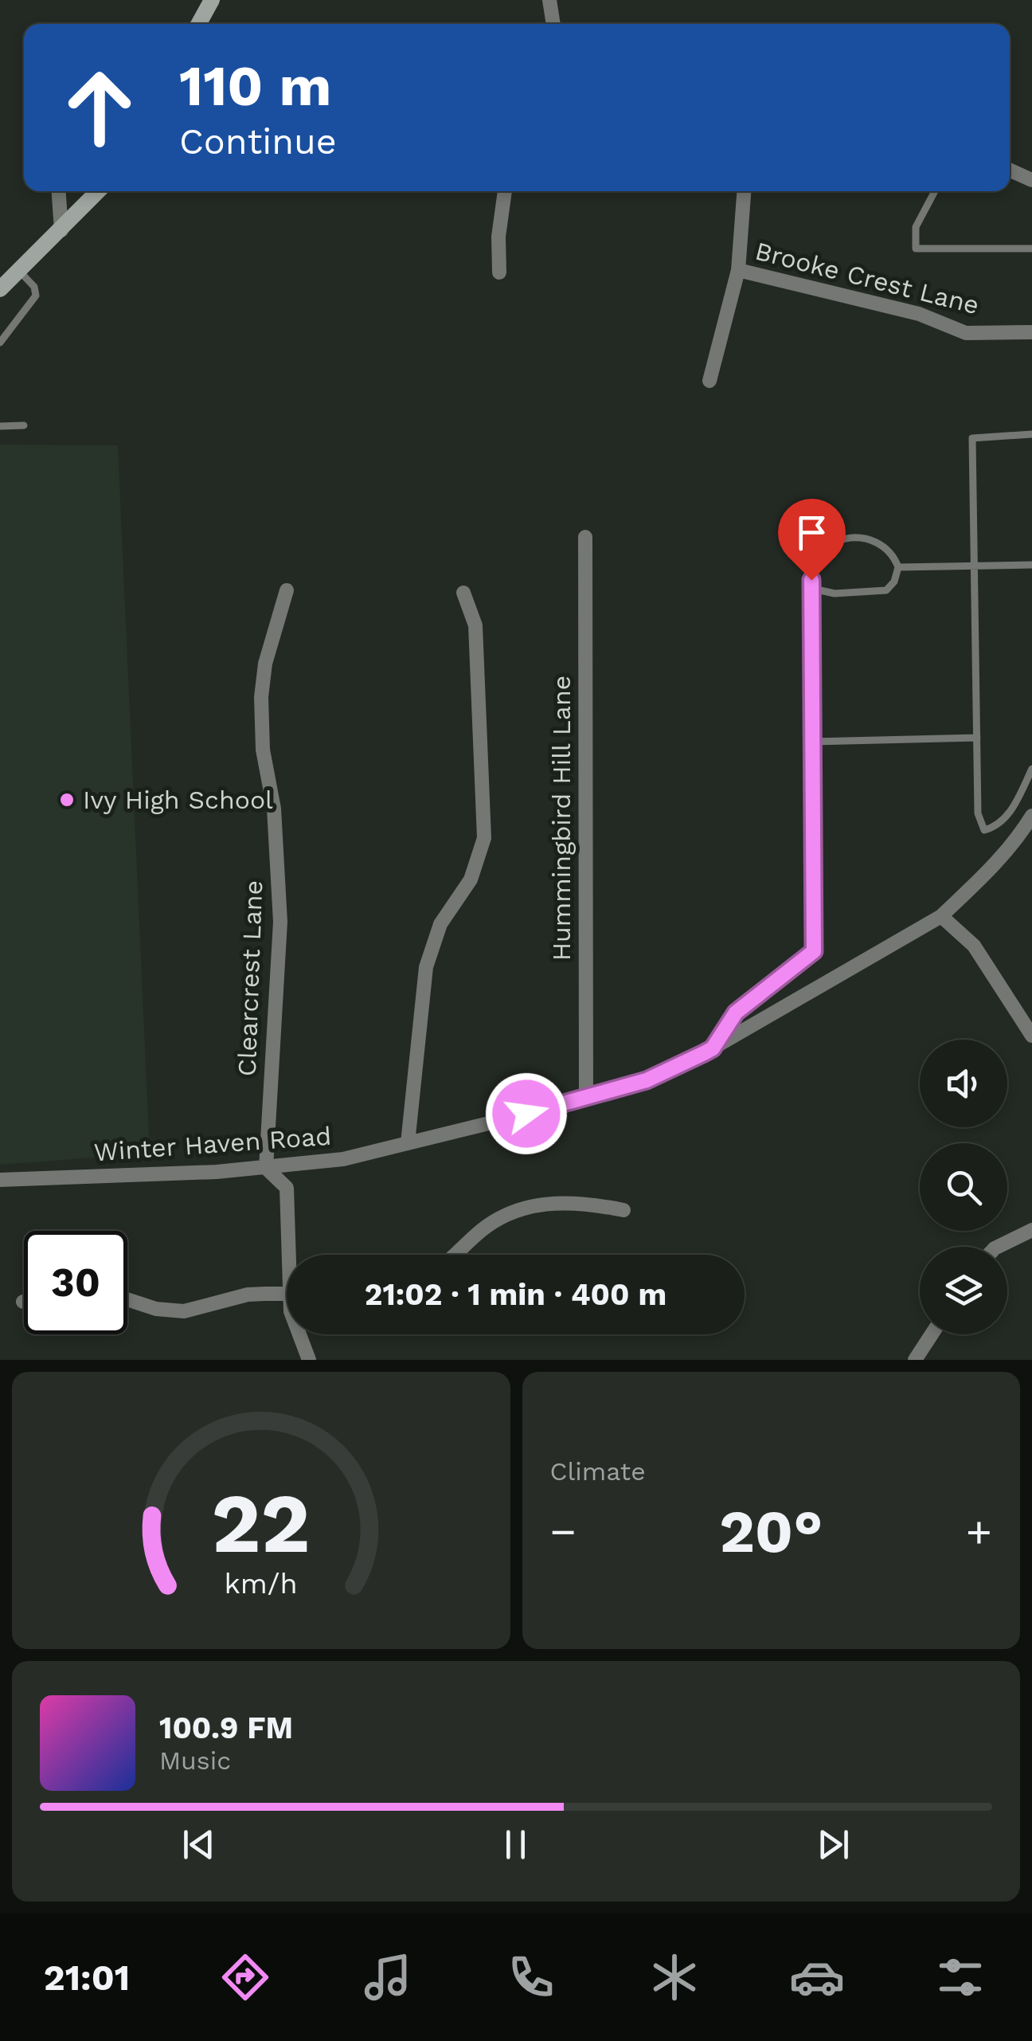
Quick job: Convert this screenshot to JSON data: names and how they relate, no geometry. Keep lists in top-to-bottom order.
{
  "streets": {
    "street": [
      "Brooke Crest Lane",
      "Hummingbird Hill Lane",
      "Clearcrest Lane",
      "Winter Haven Road"
    ]
  },
  "crossings": [
    ["Hummingbird Hill Lane", "Winter Haven Road"],
    ["Clearcrest Lane", "Winter Haven Road"]
  ],
  "places": ["Ivy High School"],
  "page": {
    "turn": ["110 m", "Continue"],
    "limit": "30",
    "trip": "21:02 · 1 min · 400 m",
    "tile": "Climate",
    "heat": ["−", "20°", "+"],
    "song": ["100.9 FM", "Music"],
    "tabs": "21:01",
    "gauge": ["22", "km/h"]
  }
}
